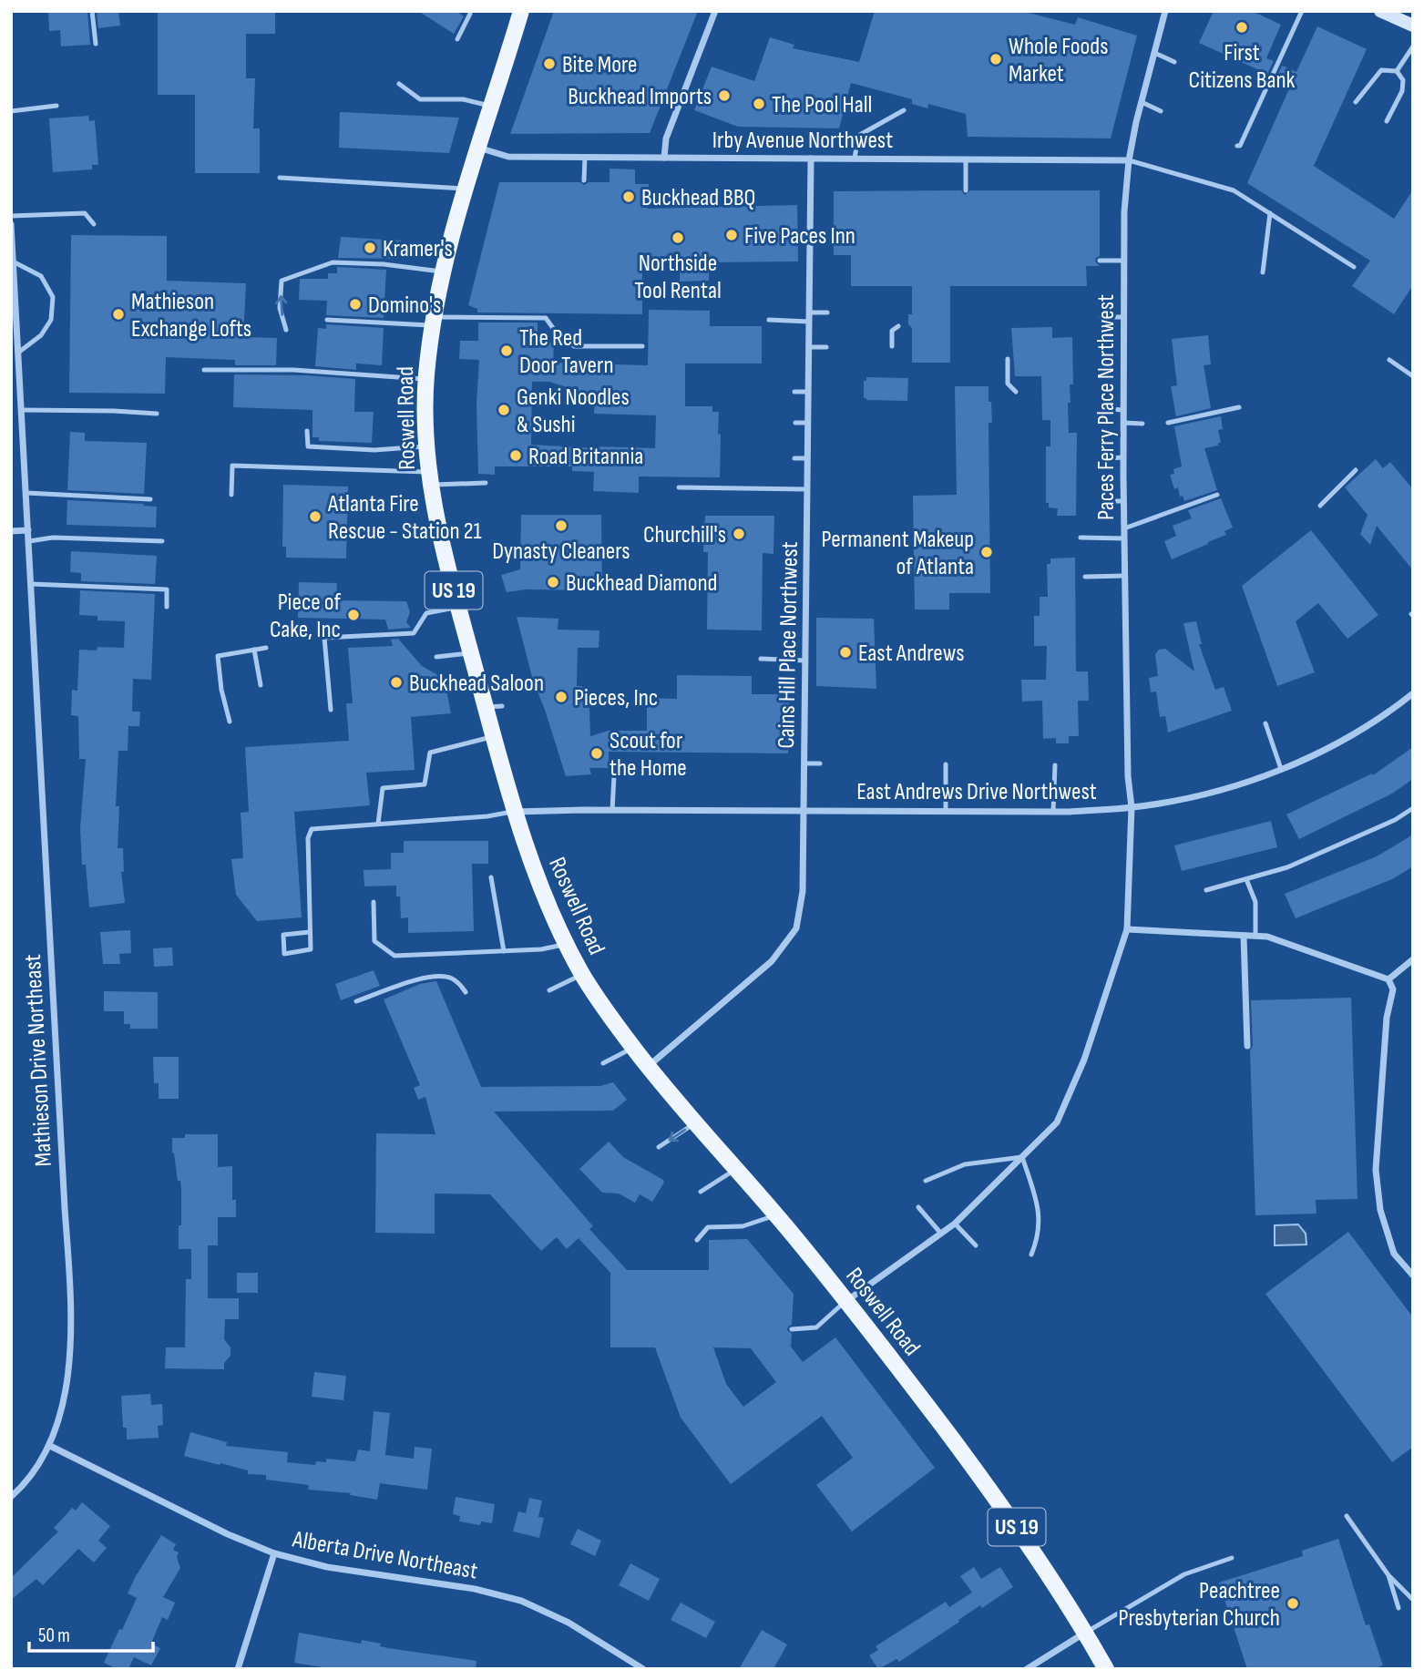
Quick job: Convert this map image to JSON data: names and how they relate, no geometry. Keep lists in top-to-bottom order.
{
  "streets": {
    "main road": ["Roswell Road", "US 19"],
    "street": [
      "Irby Avenue Northwest",
      "Paces Ferry Place Northwest",
      "Cains Hill Place Northwest",
      "East Andrews Drive Northwest",
      "Mathieson Drive Northeast",
      "Alberta Drive Northeast"
    ]
  },
  "crossings": [
    ["Irby Avenue Northwest", "Paces Ferry Place Northwest"],
    ["Irby Avenue Northwest", "Roswell Road"],
    ["Irby Avenue Northwest", "Cains Hill Place Northwest"],
    ["Paces Ferry Place Northwest", "Roswell Road"],
    ["Paces Ferry Place Northwest", "East Andrews Drive Northwest"],
    ["Roswell Road", "Cains Hill Place Northwest"],
    ["Roswell Road", "East Andrews Drive Northwest"],
    ["Cains Hill Place Northwest", "East Andrews Drive Northwest"],
    ["Mathieson Drive Northeast", "Alberta Drive Northeast"]
  ],
  "places": [
    "First Citizens Bank",
    "Whole Foods Market",
    "Bite More",
    "Buckhead Imports",
    "The Pool Hall",
    "Buckhead BBQ",
    "Five Paces Inn",
    "Northside Tool Rental",
    "Kramer's",
    "Domino's",
    "Mathieson Exchange Lofts",
    "The Red Door Tavern",
    "Genki Noodles & Sushi",
    "Road Britannia",
    "Atlanta Fire Rescue - Station 21",
    "Dynasty Cleaners",
    "Churchill's",
    "Permanent Makeup of Atlanta",
    "Buckhead Diamond",
    "Piece of Cake, Inc",
    "East Andrews",
    "Buckhead Saloon",
    "Pieces, Inc",
    "Scout for the Home",
    "Peachtree Presbyterian Church"
  ],
  "scale_bar": "50 m"
}
